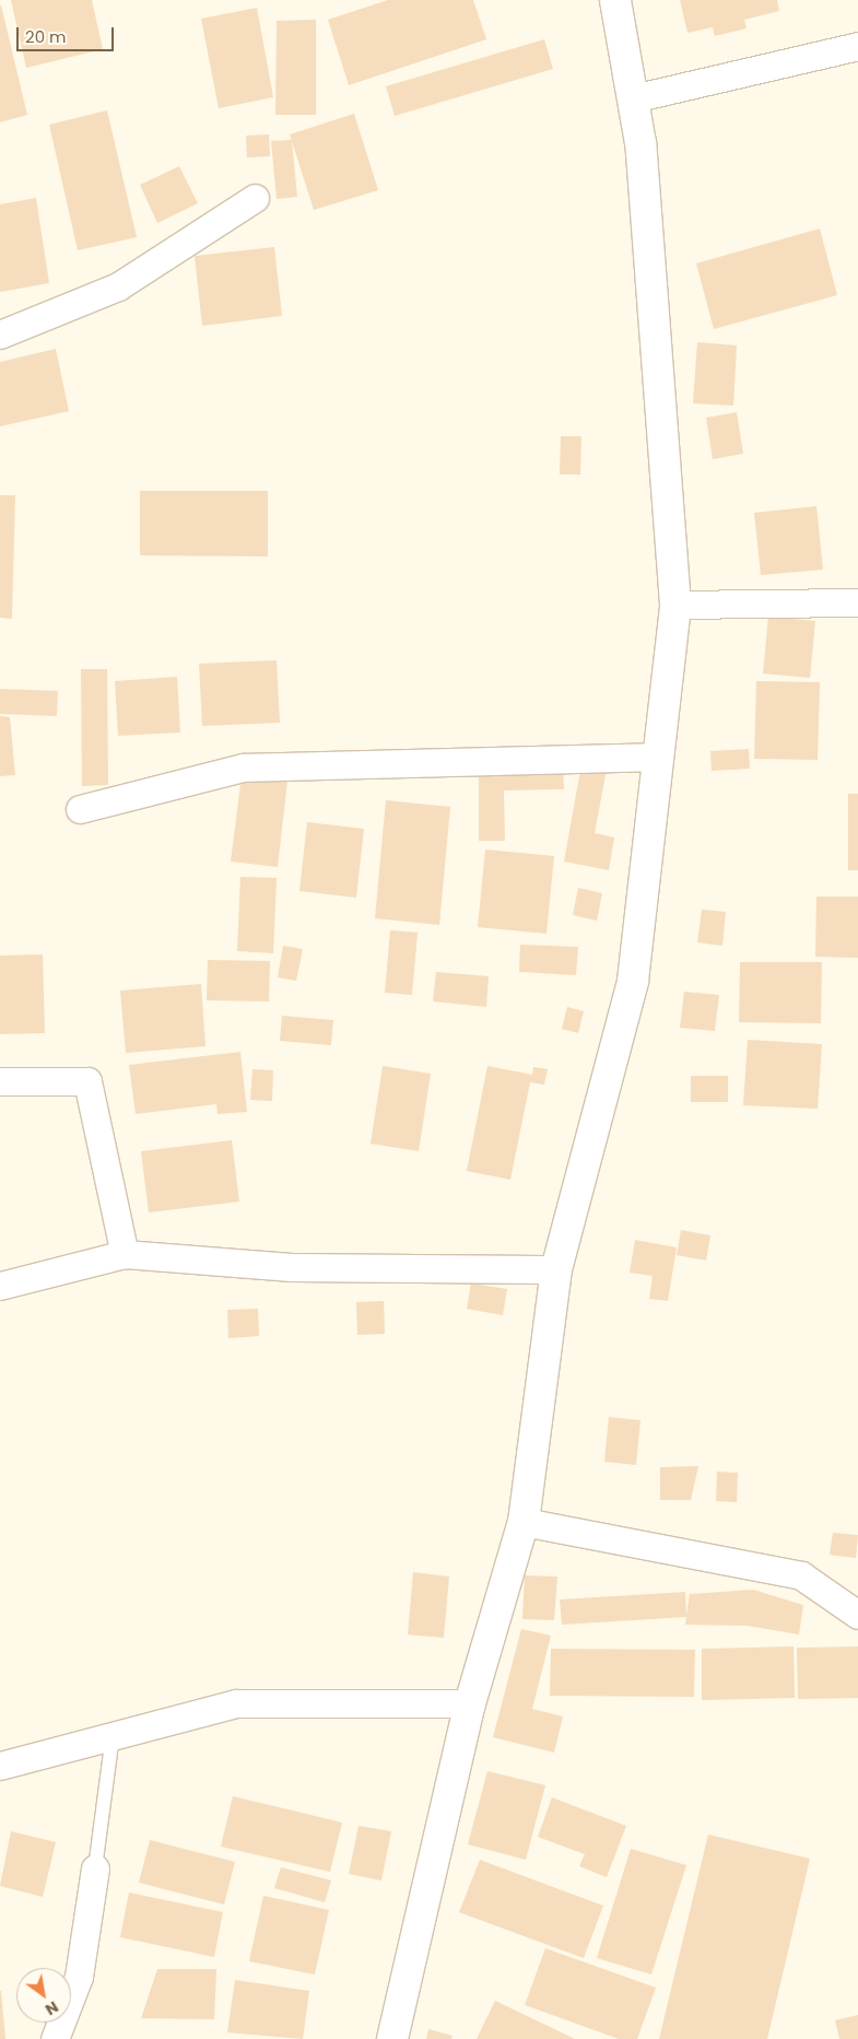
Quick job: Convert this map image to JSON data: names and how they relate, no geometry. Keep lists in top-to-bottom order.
{
  "scale_bar": "20 m",
  "north": "bottom right"
}
